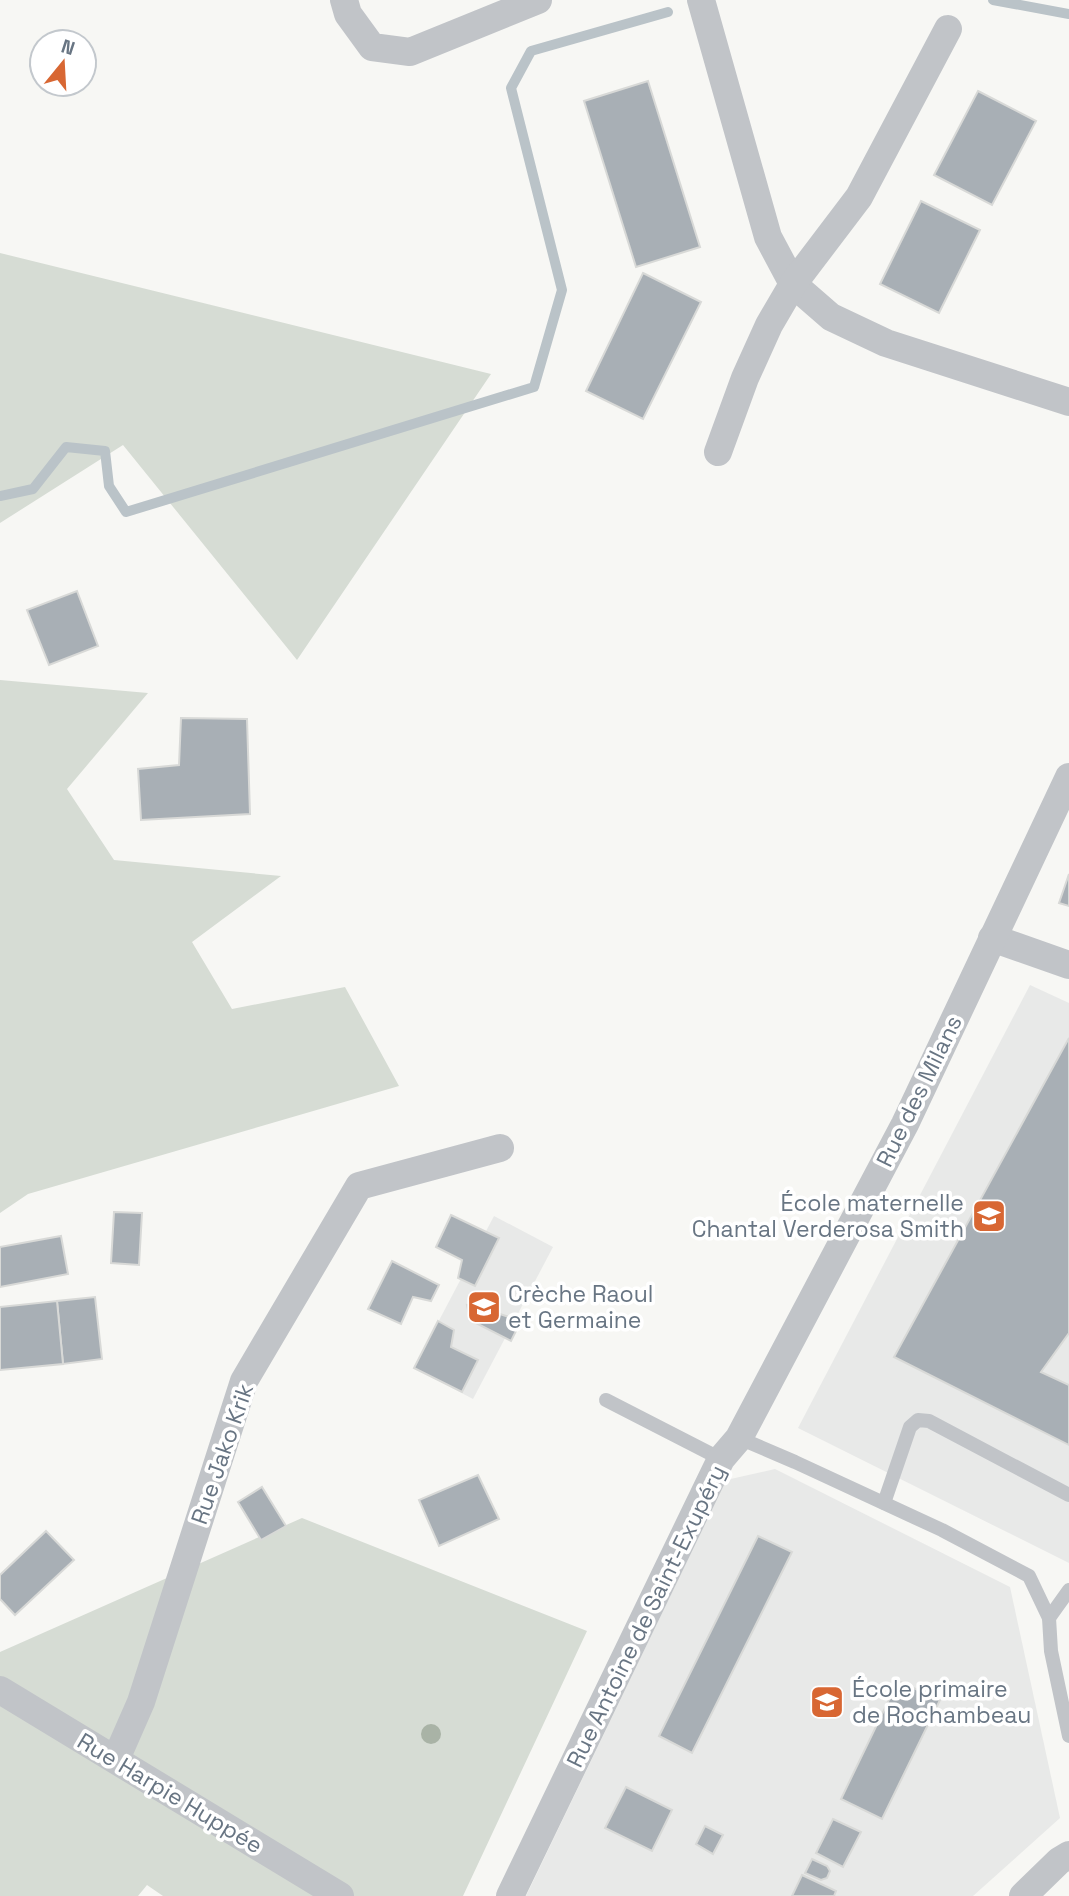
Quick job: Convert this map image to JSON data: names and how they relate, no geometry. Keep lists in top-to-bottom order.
{
  "streets": {
    "street": [
      "Rue des Milans",
      "Rue Jako Krik",
      "Rue Antoine de Saint-Exupéry",
      "Rue Harpie Huppée"
    ]
  },
  "crossings": [
    ["Rue des Milans", "Rue Antoine de Saint-Exupéry"],
    ["Rue Jako Krik", "Rue Harpie Huppée"]
  ],
  "places": {
    "school or university": ["École maternelle Chantal Verderosa Smith", "Crèche Raoul et Germaine", "École primaire de Rochambeau"]
  },
  "north": "top"
}
